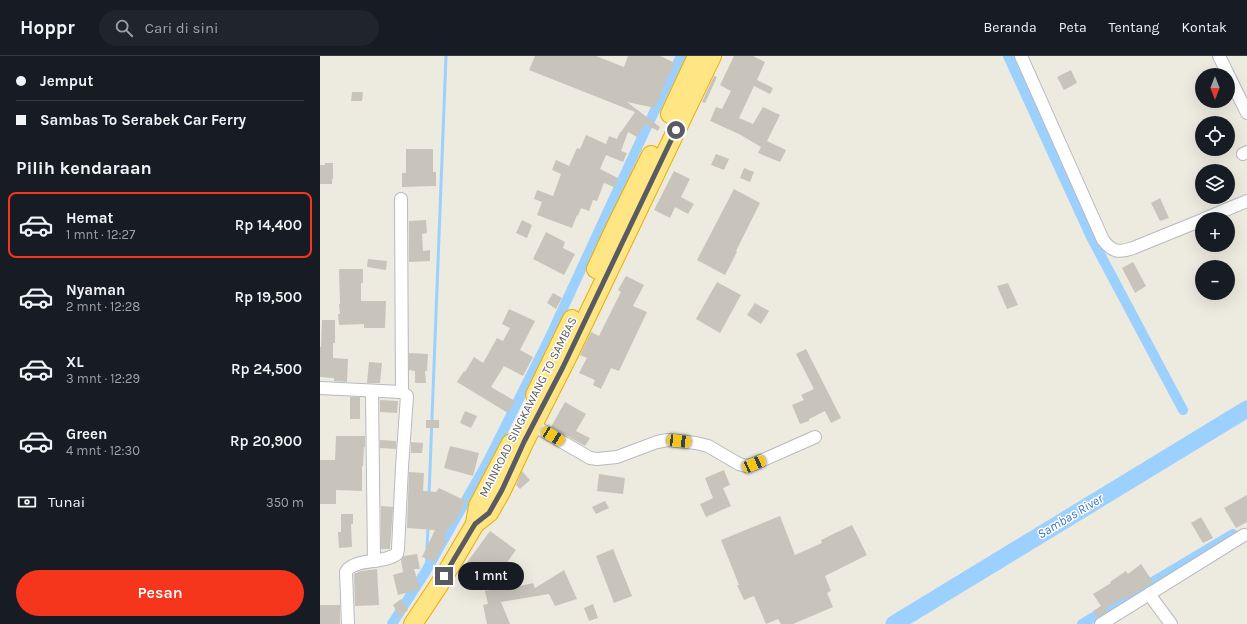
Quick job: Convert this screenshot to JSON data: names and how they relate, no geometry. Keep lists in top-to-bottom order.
{
  "streets": {
    "highway": ["MAINROAD SINGKAWANG TO SAMBAS"]
  },
  "water": ["Sambas River"],
  "north": "bottom",
  "page": {
    "header": "Hoppr",
    "search": "Cari di sini",
    "nav": [
      "Beranda",
      "Peta",
      "Tentang",
      "Kontak"
    ],
    "banner": ["Jemput", "Sambas To Serabek Car Ferry"],
    "map_buttons": ["+", "−"],
    "heading": "Pilih kendaraan",
    "list": [
      {
        "name": "Hemat",
        "note": "1 mnt · 12:27",
        "value": "Rp 14,400"
      },
      {
        "name": "Nyaman",
        "note": "2 mnt · 12:28",
        "value": "Rp 19,500"
      },
      {
        "name": "XL",
        "note": "3 mnt · 12:29",
        "value": "Rp 24,500"
      },
      {
        "name": "Green",
        "note": "4 mnt · 12:30",
        "value": "Rp 20,900"
      }
    ],
    "pay": ["Tunai", "350 m"],
    "buttons": "Pesan",
    "bubble": "1 mnt"
  }
}
